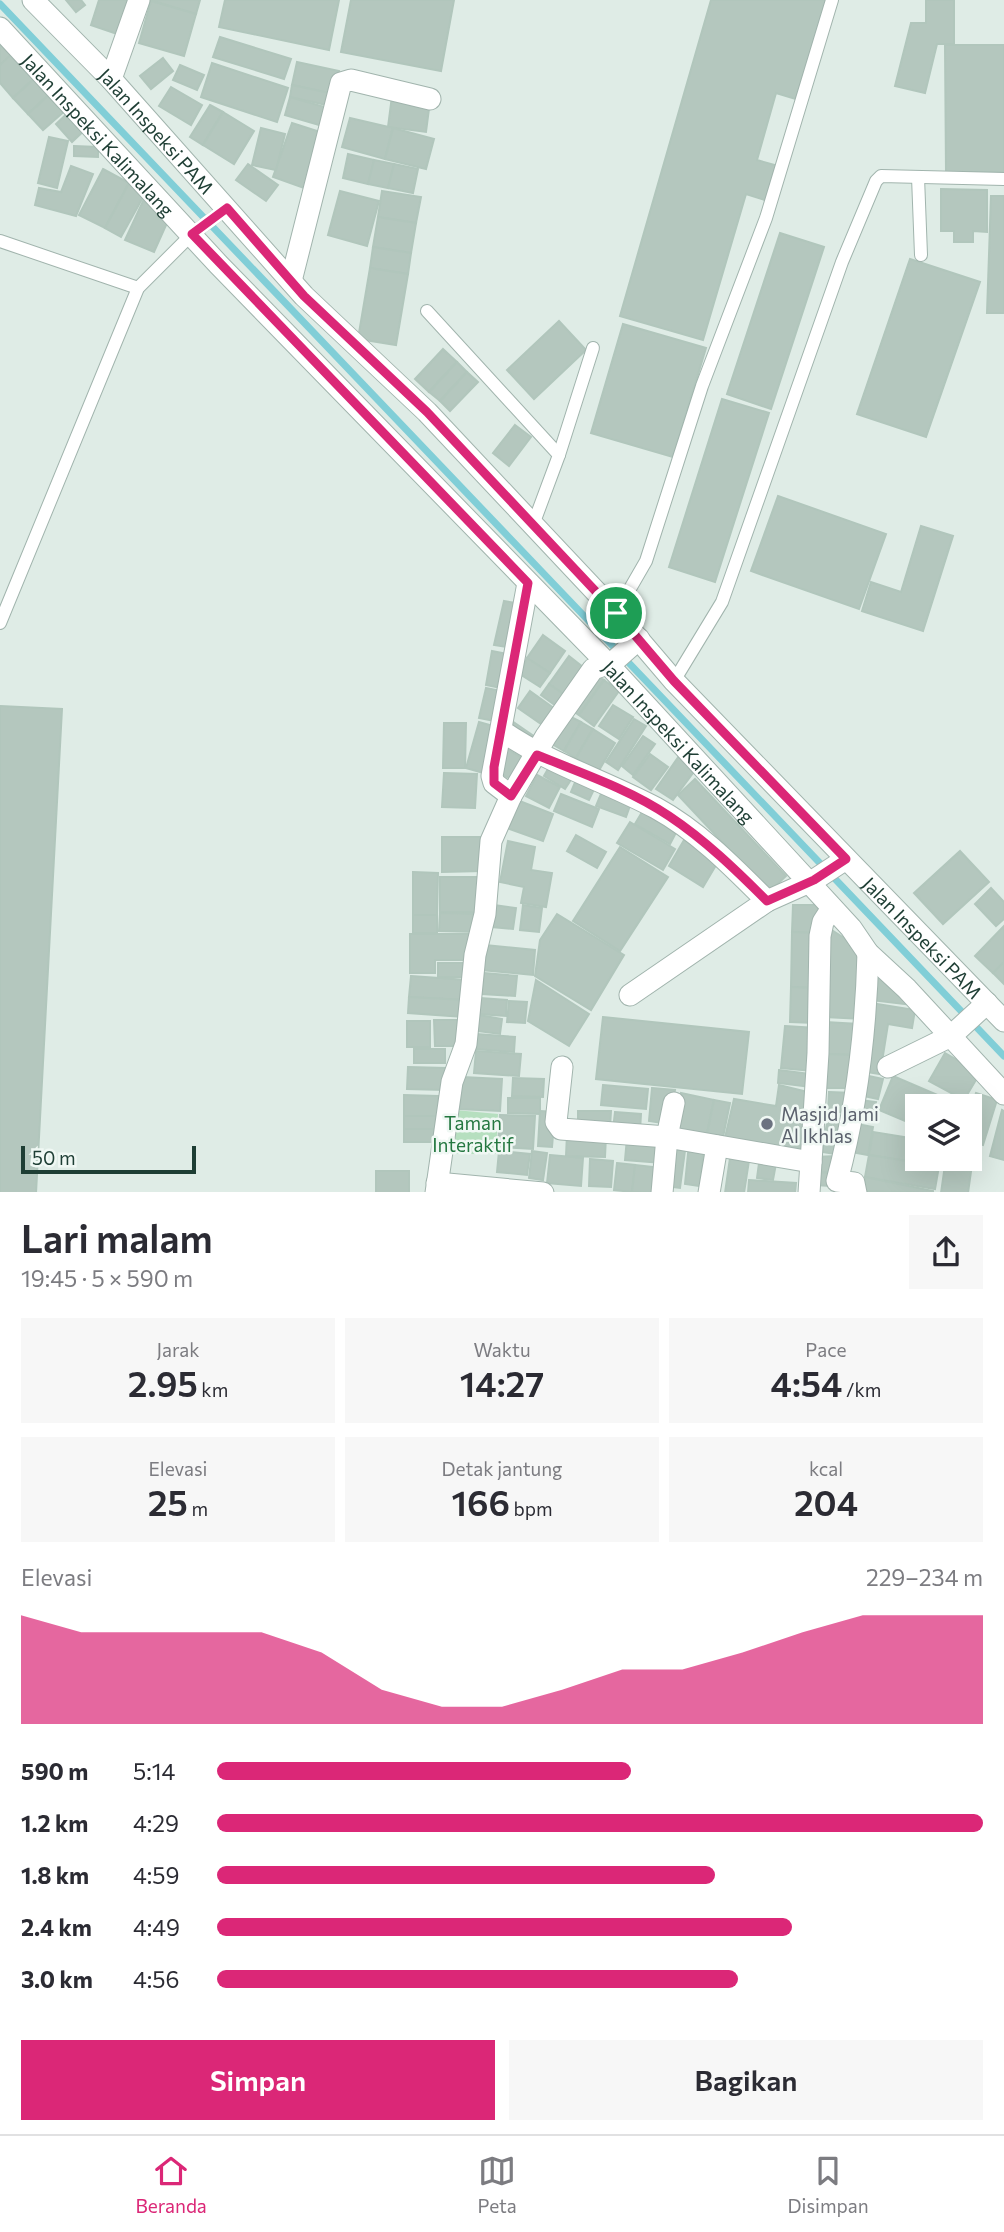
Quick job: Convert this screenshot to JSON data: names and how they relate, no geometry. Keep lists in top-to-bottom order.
{
  "streets": {
    "street": ["Jalan Inspeksi PAM", "Jalan Inspeksi Kalimalang"]
  },
  "parks": ["Taman Interaktif"],
  "places": ["Masjid Jami Al Ikhlas"],
  "scale_bar": "50 m",
  "page": {
    "scale": "50 m",
    "heading": ["Lari malam", "19:45 · 5 × 590 m"],
    "stats": [
      ["Jarak", "2.95 km"],
      ["Waktu", "14:27"],
      ["Pace", "4:54 /km"],
      ["Elevasi", "25 m"],
      ["Detak jantung", "166 bpm"],
      ["kcal", "204"]
    ],
    "chart": ["Elevasi", "229–234 m"],
    "list": [
      {
        "name": "590 m",
        "note": "5:14"
      },
      {
        "name": "1.2 km",
        "note": "4:29"
      },
      {
        "name": "1.8 km",
        "note": "4:59"
      },
      {
        "name": "2.4 km",
        "note": "4:49"
      },
      {
        "name": "3.0 km",
        "note": "4:56"
      }
    ],
    "buttons": ["Simpan", "Bagikan"],
    "tabs": ["Beranda", "Peta", "Disimpan"]
  }
}
